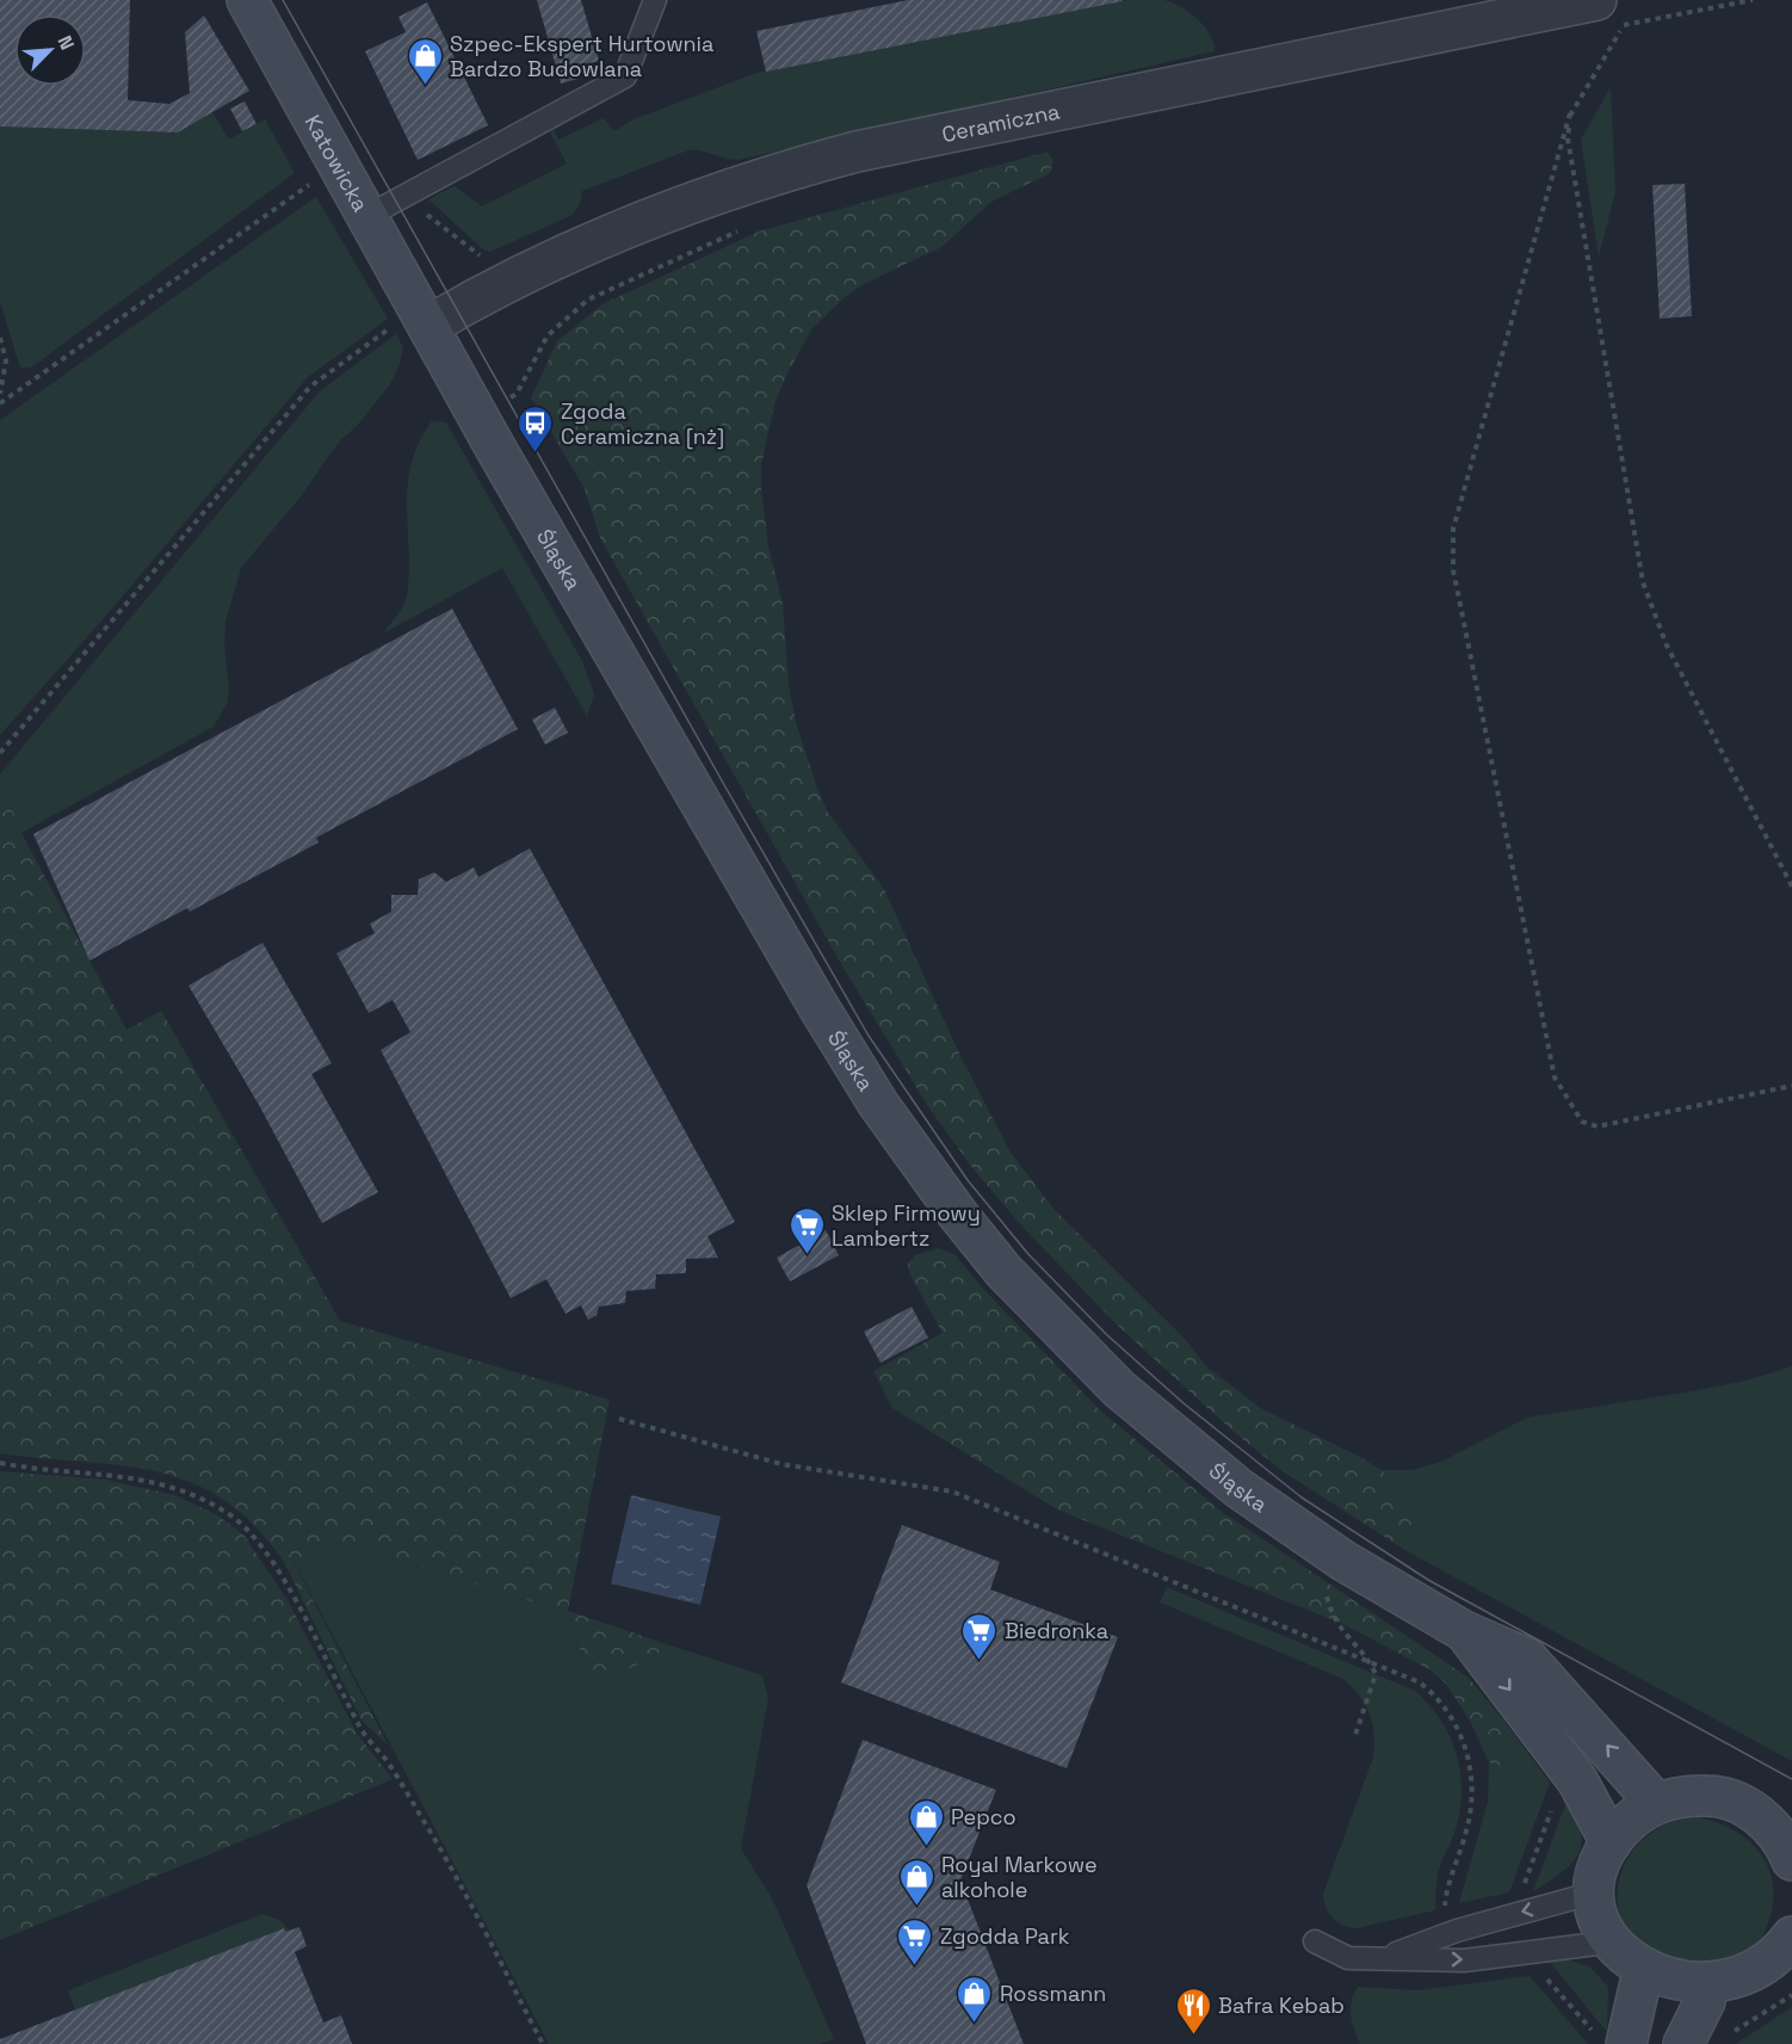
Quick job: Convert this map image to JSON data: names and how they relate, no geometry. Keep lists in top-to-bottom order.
{
  "streets": {
    "street": ["Ceramiczna", "Katowicka", "Śląska"]
  },
  "crossings": [
    ["Ceramiczna", "Katowicka"],
    ["Ceramiczna", "Śląska"],
    ["Katowicka", "Śląska"]
  ],
  "places": {
    "shop": [
      "Szpec-Ekspert Hurtownia Bardzo Budowlana",
      "Pepco",
      "Royal Markowe alkohole",
      "Rossmann"
    ],
    "bus stop": ["Zgoda Ceramiczna [nż]"],
    "supermarket": ["Sklep Firmowy Lambertz", "Biedronka", "Zgodda Park"],
    "restaurant": ["Bafra Kebab"]
  },
  "north": "top right"
}
